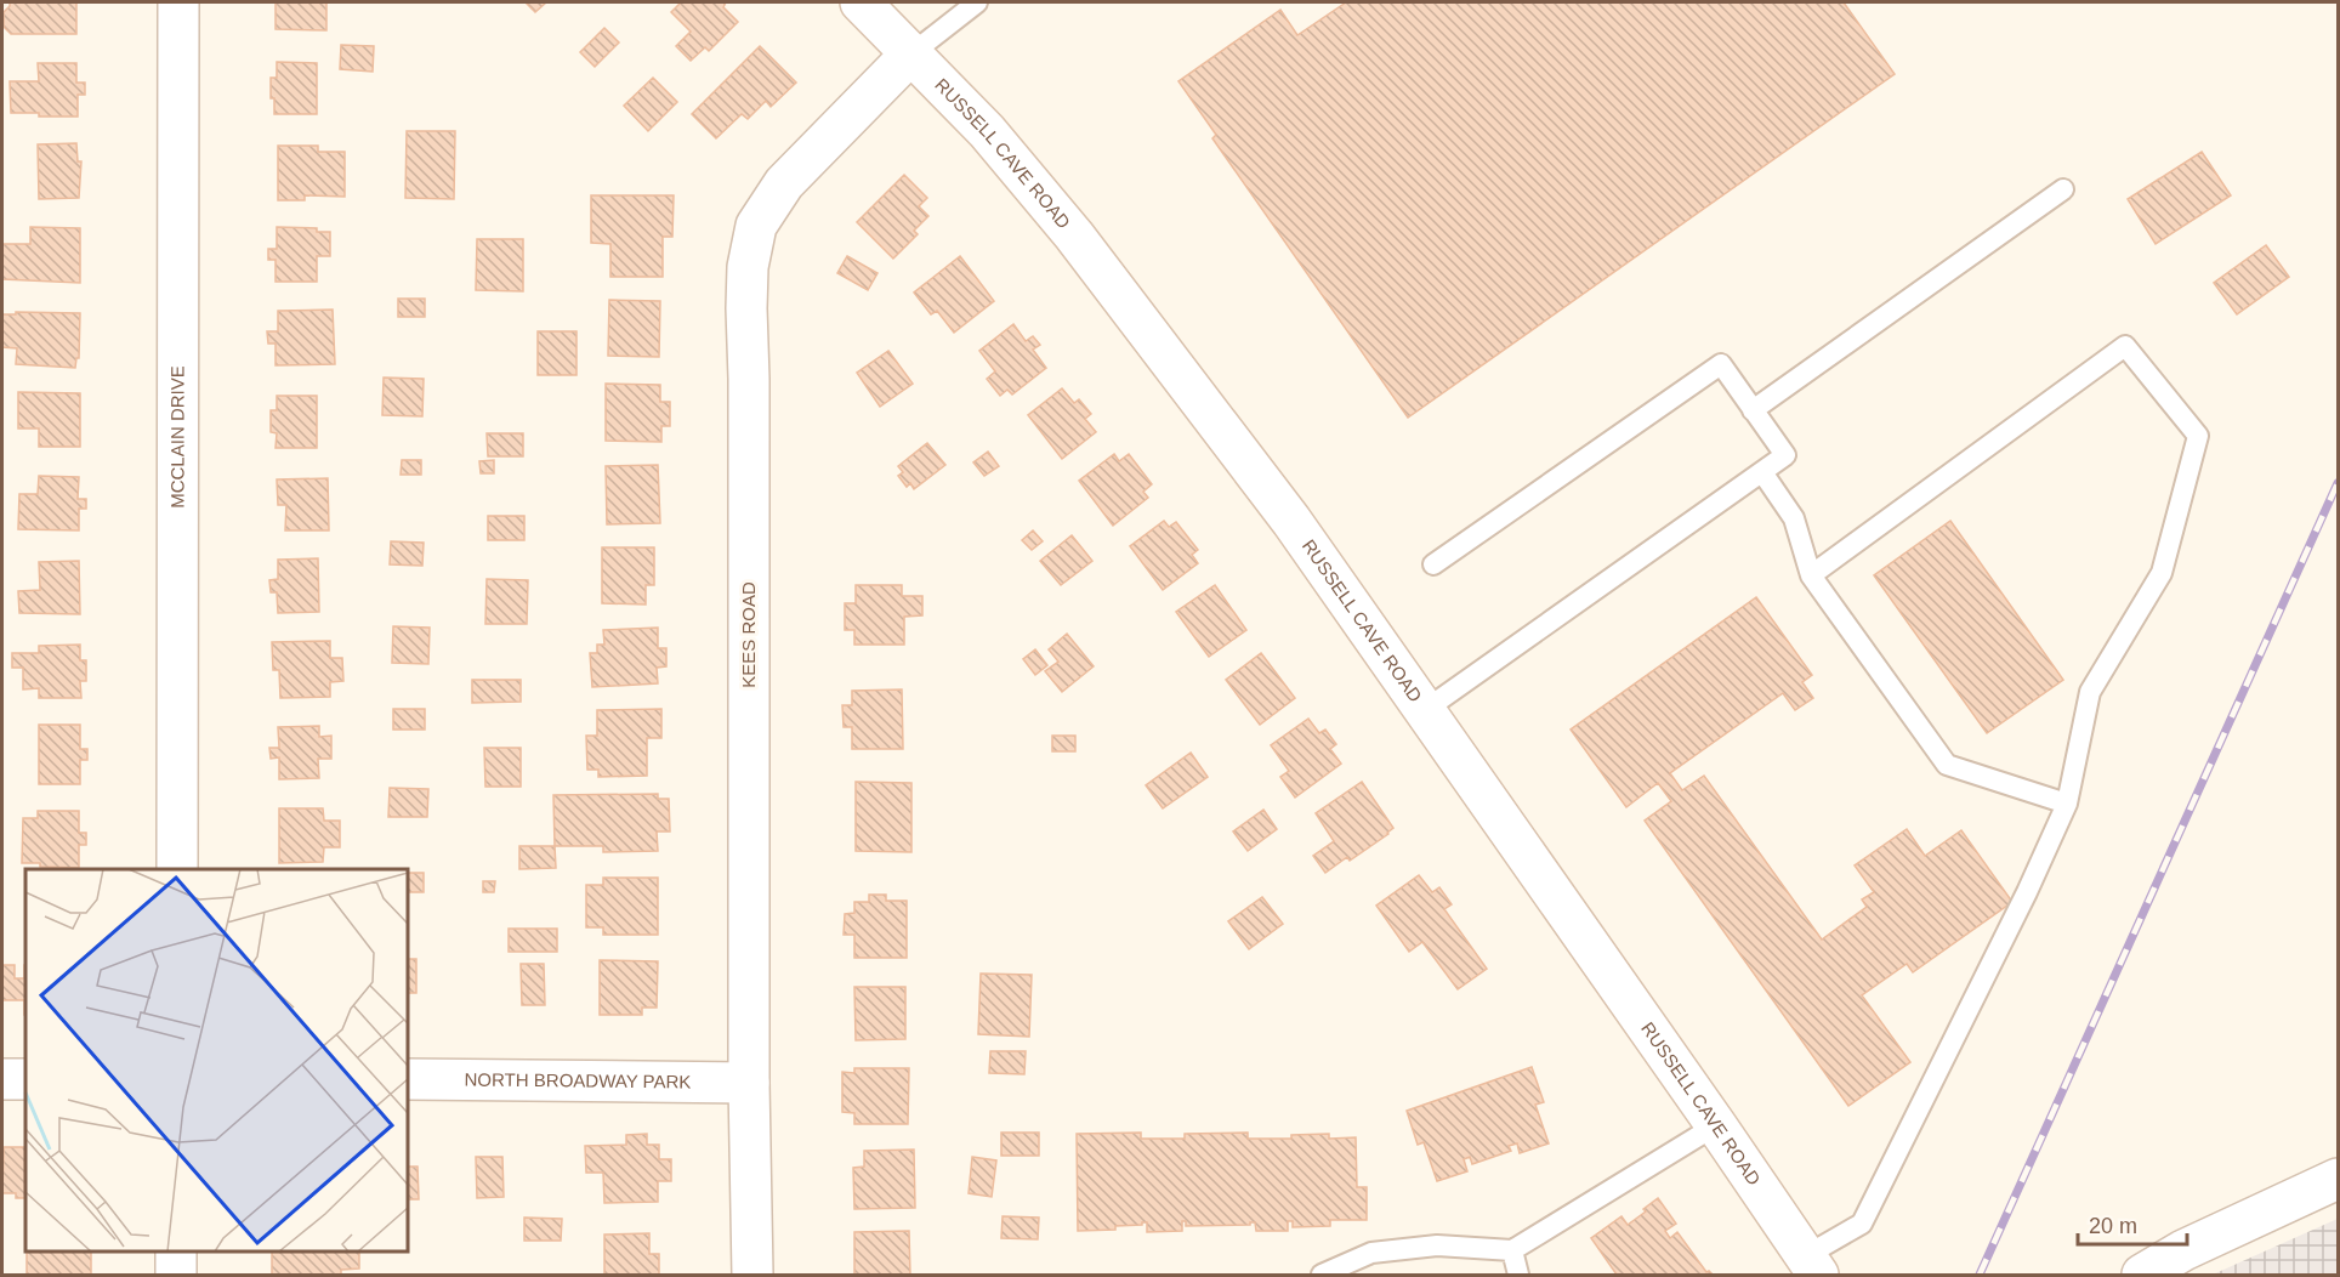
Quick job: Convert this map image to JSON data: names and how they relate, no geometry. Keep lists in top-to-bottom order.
{
  "streets": {
    "street": [
      "RUSSELL CAVE ROAD",
      "MCCLAIN DRIVE",
      "KEES ROAD",
      "NORTH BROADWAY PARK"
    ]
  },
  "crossings": [
    ["RUSSELL CAVE ROAD", "KEES ROAD"],
    ["KEES ROAD", "NORTH BROADWAY PARK"]
  ],
  "scale_bar": "20 m"
}
